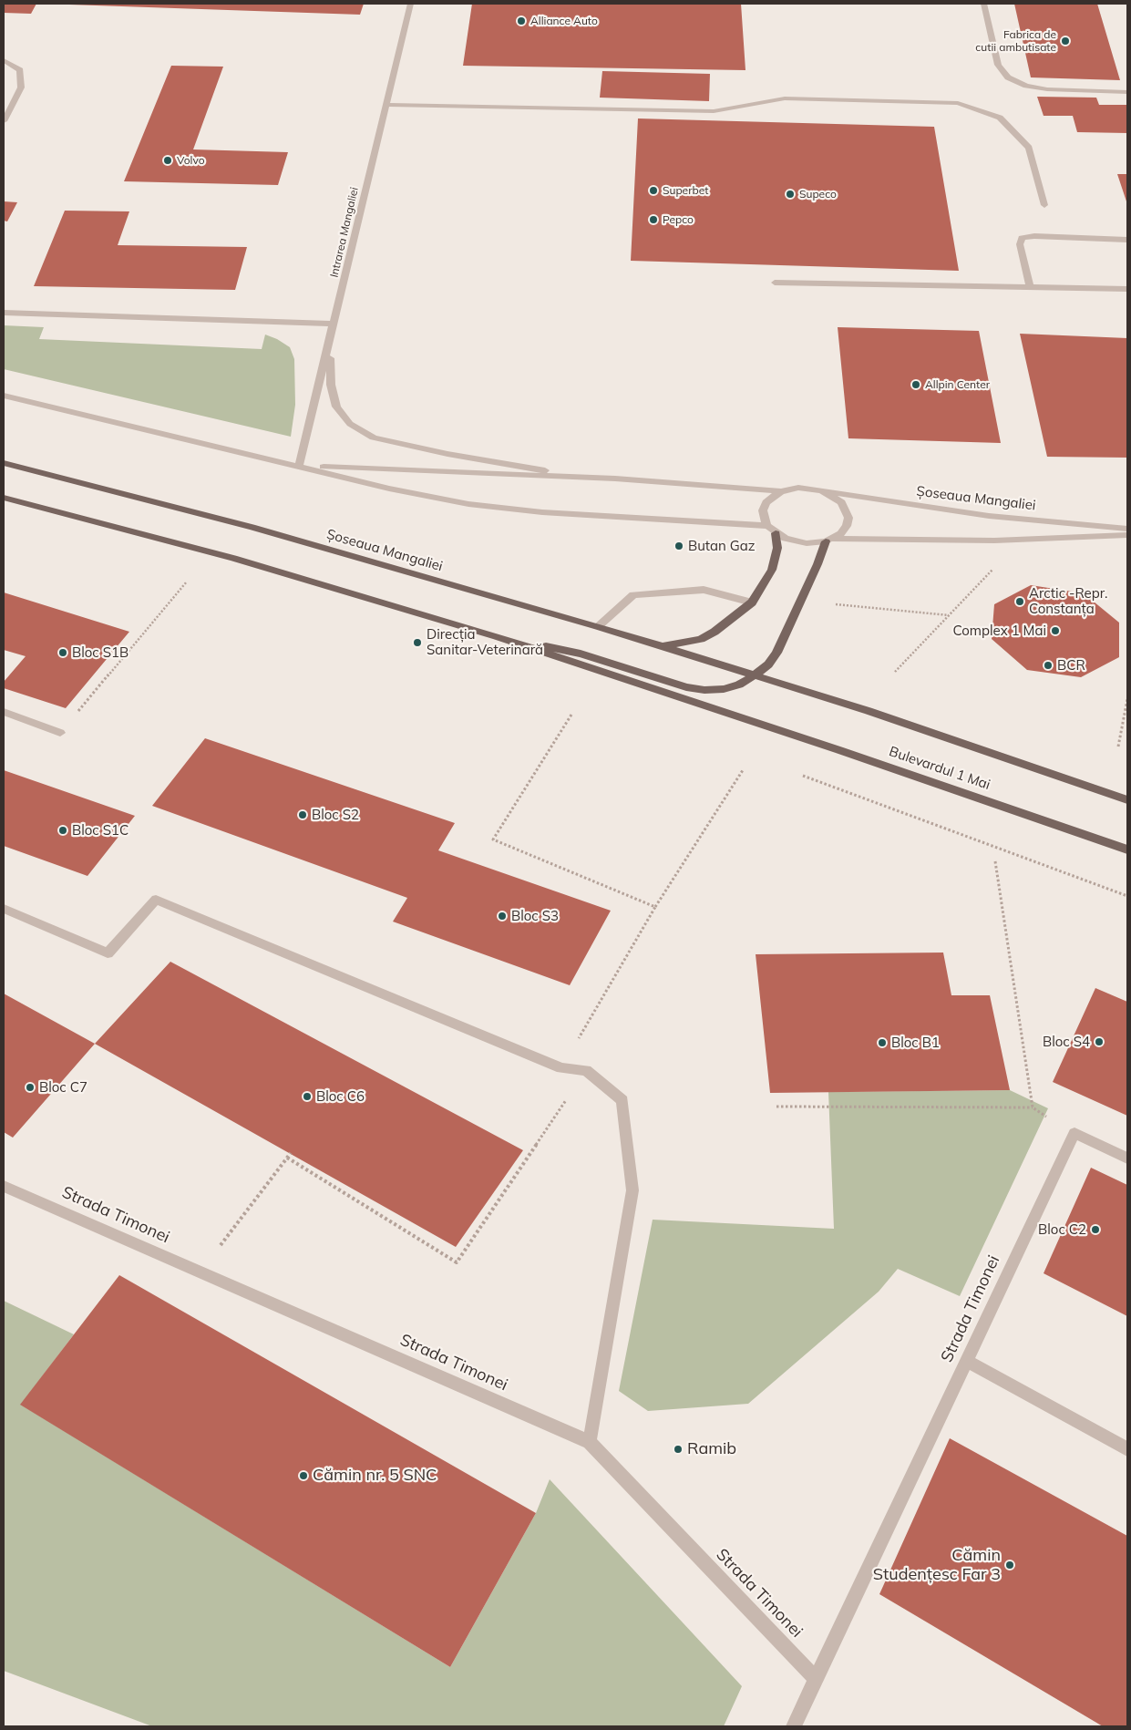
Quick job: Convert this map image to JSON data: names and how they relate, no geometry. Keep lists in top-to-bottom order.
{
  "streets": {
    "main road": ["Șoseaua Mangaliei", "Bulevardul 1 Mai"],
    "street": ["Intrarea Mangaliei", "Strada Timonei"]
  },
  "places": [
    "Alliance Auto",
    "Fabrica de cutii ambutisate",
    "Volvo",
    "Superbet",
    "Supeco",
    "Pepco",
    "Allpin Center",
    "Butan Gaz",
    "Arctic -Repr. Constanța",
    "Complex 1 Mai",
    "Direcția Sanitar-Veterinară",
    "Bloc S1B",
    "BCR",
    "Bloc S2",
    "Bloc S1C",
    "Bloc S3",
    "Bloc S4",
    "Bloc B1",
    "Bloc C7",
    "Bloc C6",
    "Bloc C2",
    "Ramib",
    "Cămin nr. 5 SNC",
    "Cămin Studențesc Far 3"
  ]
}
